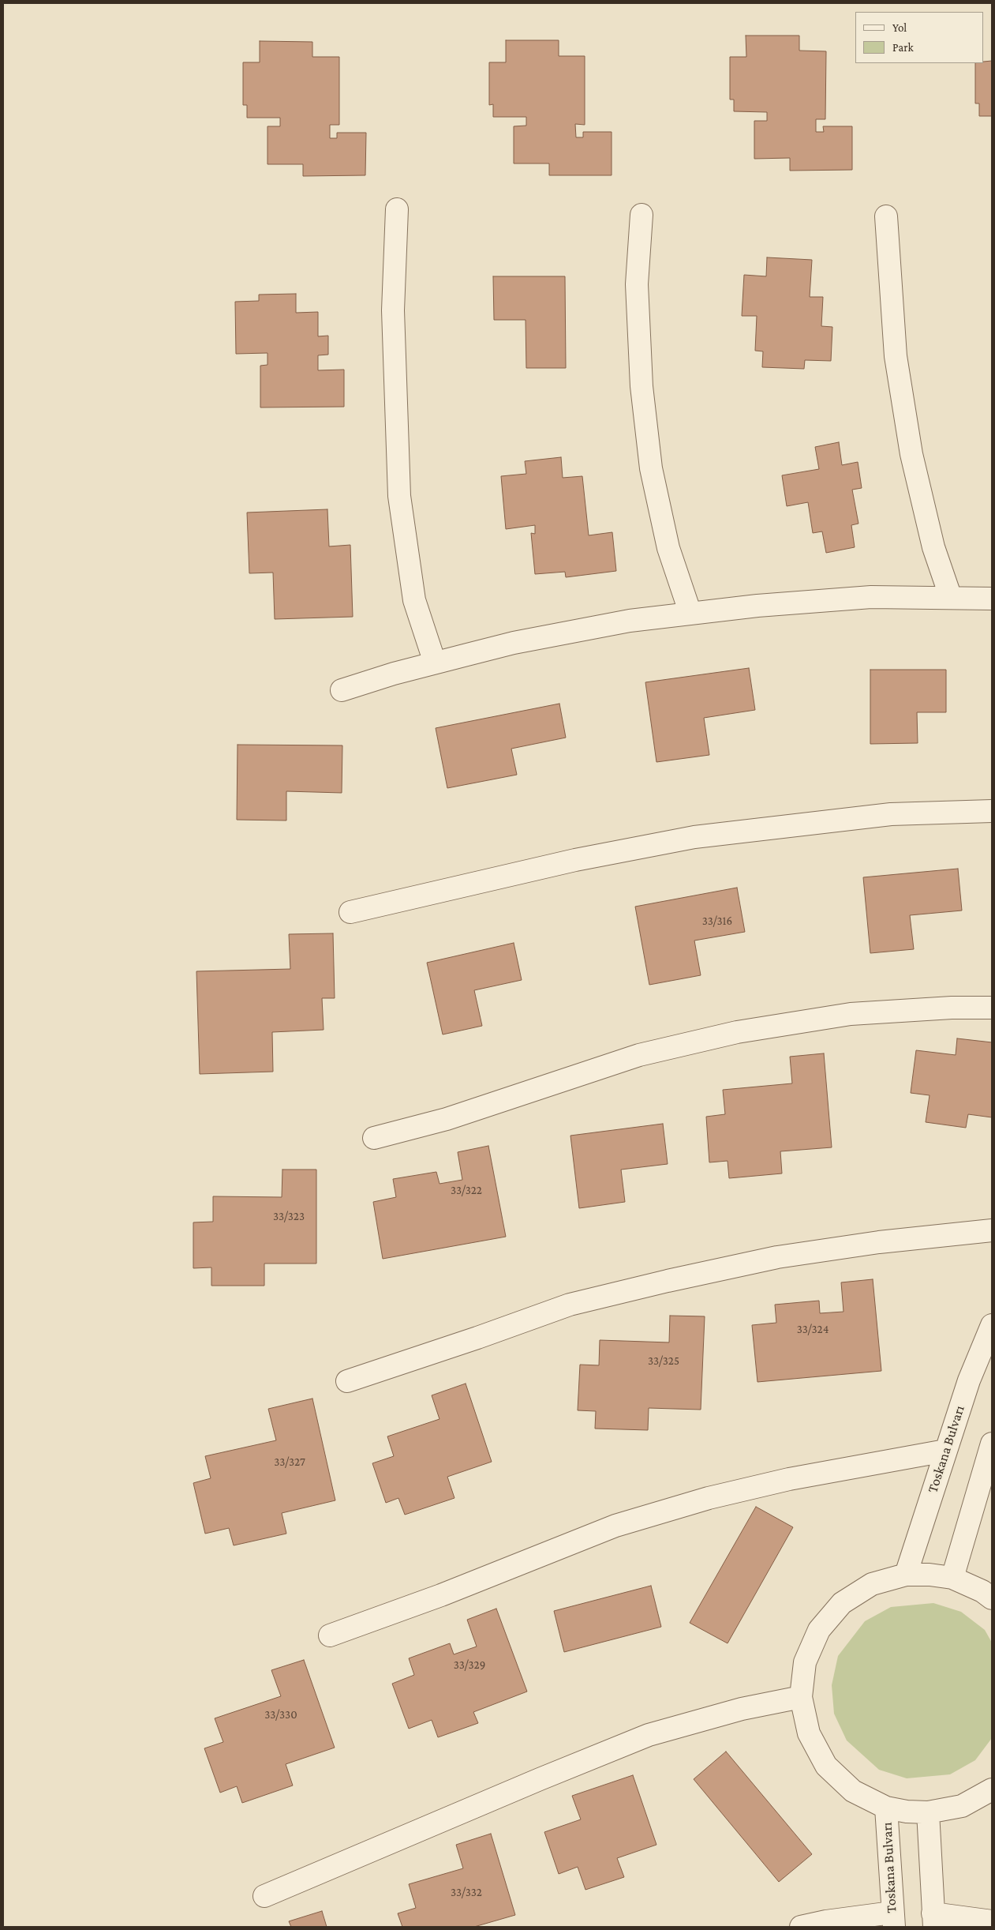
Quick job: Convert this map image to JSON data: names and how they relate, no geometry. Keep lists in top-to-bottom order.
{
  "streets": {
    "street": ["Toskana Bulvarı"]
  },
  "house_numbers": [
    "33/316",
    "33/322",
    "33/323",
    "33/324",
    "33/325",
    "33/327",
    "33/329",
    "33/330",
    "33/332"
  ],
  "legend": ["Yol", "Park"]
}
